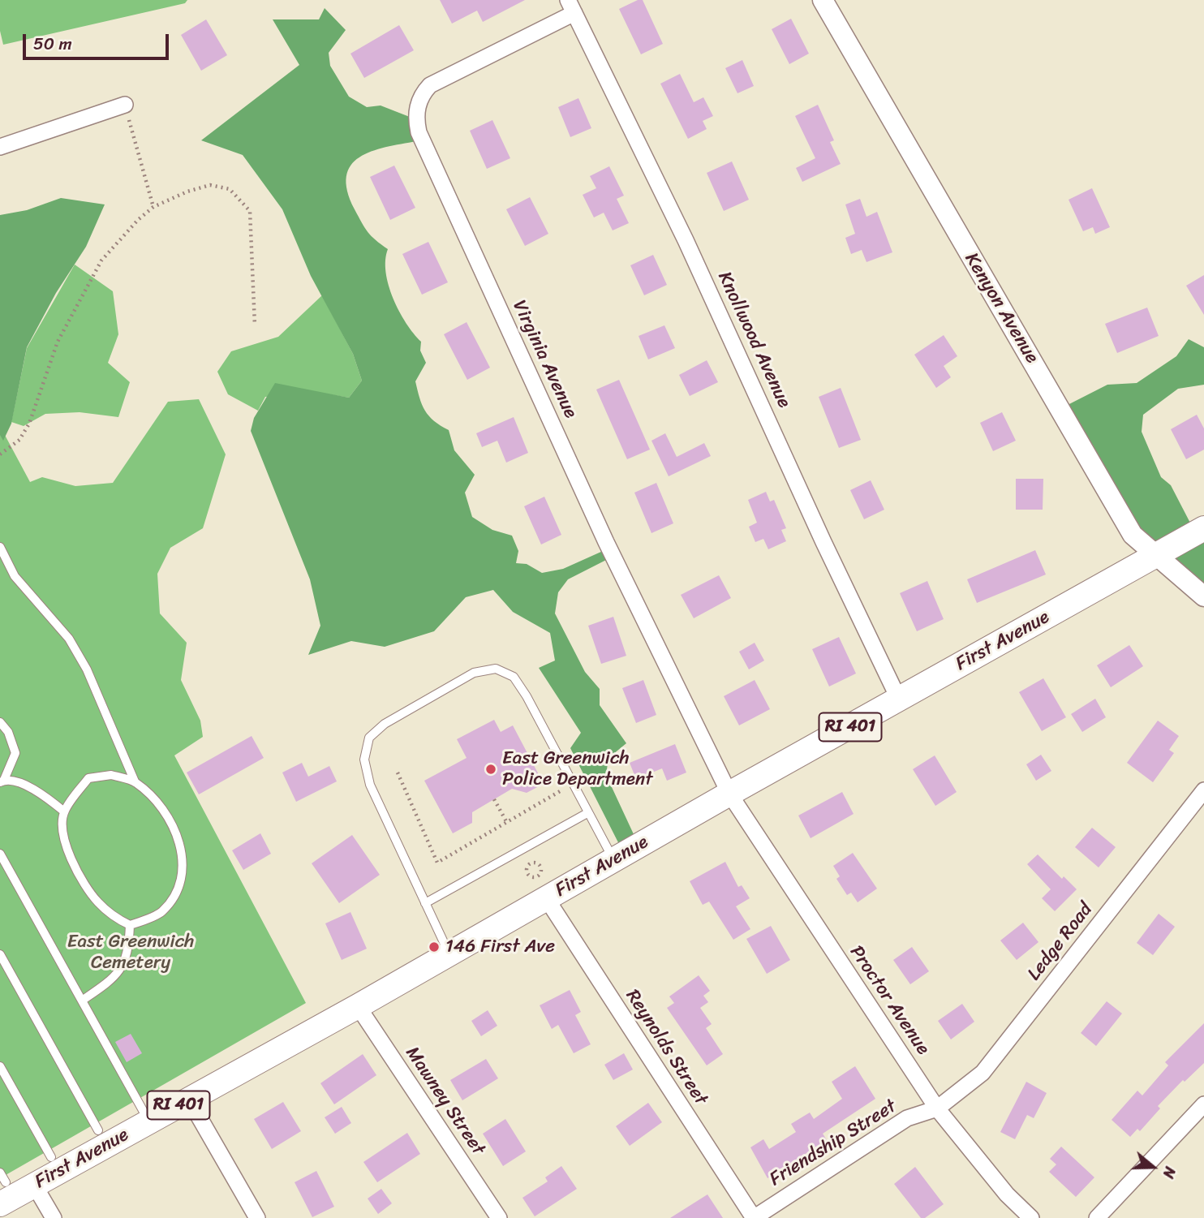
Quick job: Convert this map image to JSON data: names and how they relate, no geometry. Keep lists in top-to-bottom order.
{
  "streets": {
    "main road": ["First Avenue", "RI 401"],
    "street": [
      "Kenyon Avenue",
      "Knollwood Avenue",
      "Virginia Avenue",
      "Ledge Road",
      "Proctor Avenue",
      "Reynolds Street",
      "Mawney Street",
      "Friendship Street"
    ]
  },
  "crossings": [
    ["Kenyon Avenue", "First Avenue"],
    ["Knollwood Avenue", "Virginia Avenue"],
    ["Knollwood Avenue", "First Avenue"],
    ["Virginia Avenue", "First Avenue"],
    ["Virginia Avenue", "Proctor Avenue"],
    ["First Avenue", "Proctor Avenue"],
    ["First Avenue", "Reynolds Street"],
    ["First Avenue", "Mawney Street"],
    ["Ledge Road", "Proctor Avenue"],
    ["Ledge Road", "Friendship Street"],
    ["Proctor Avenue", "Friendship Street"],
    ["Reynolds Street", "Friendship Street"]
  ],
  "parks": ["East Greenwich Cemetery"],
  "places": ["East Greenwich Police Department", "146 First Ave"],
  "scale_bar": "50 m",
  "north": "right"
}
